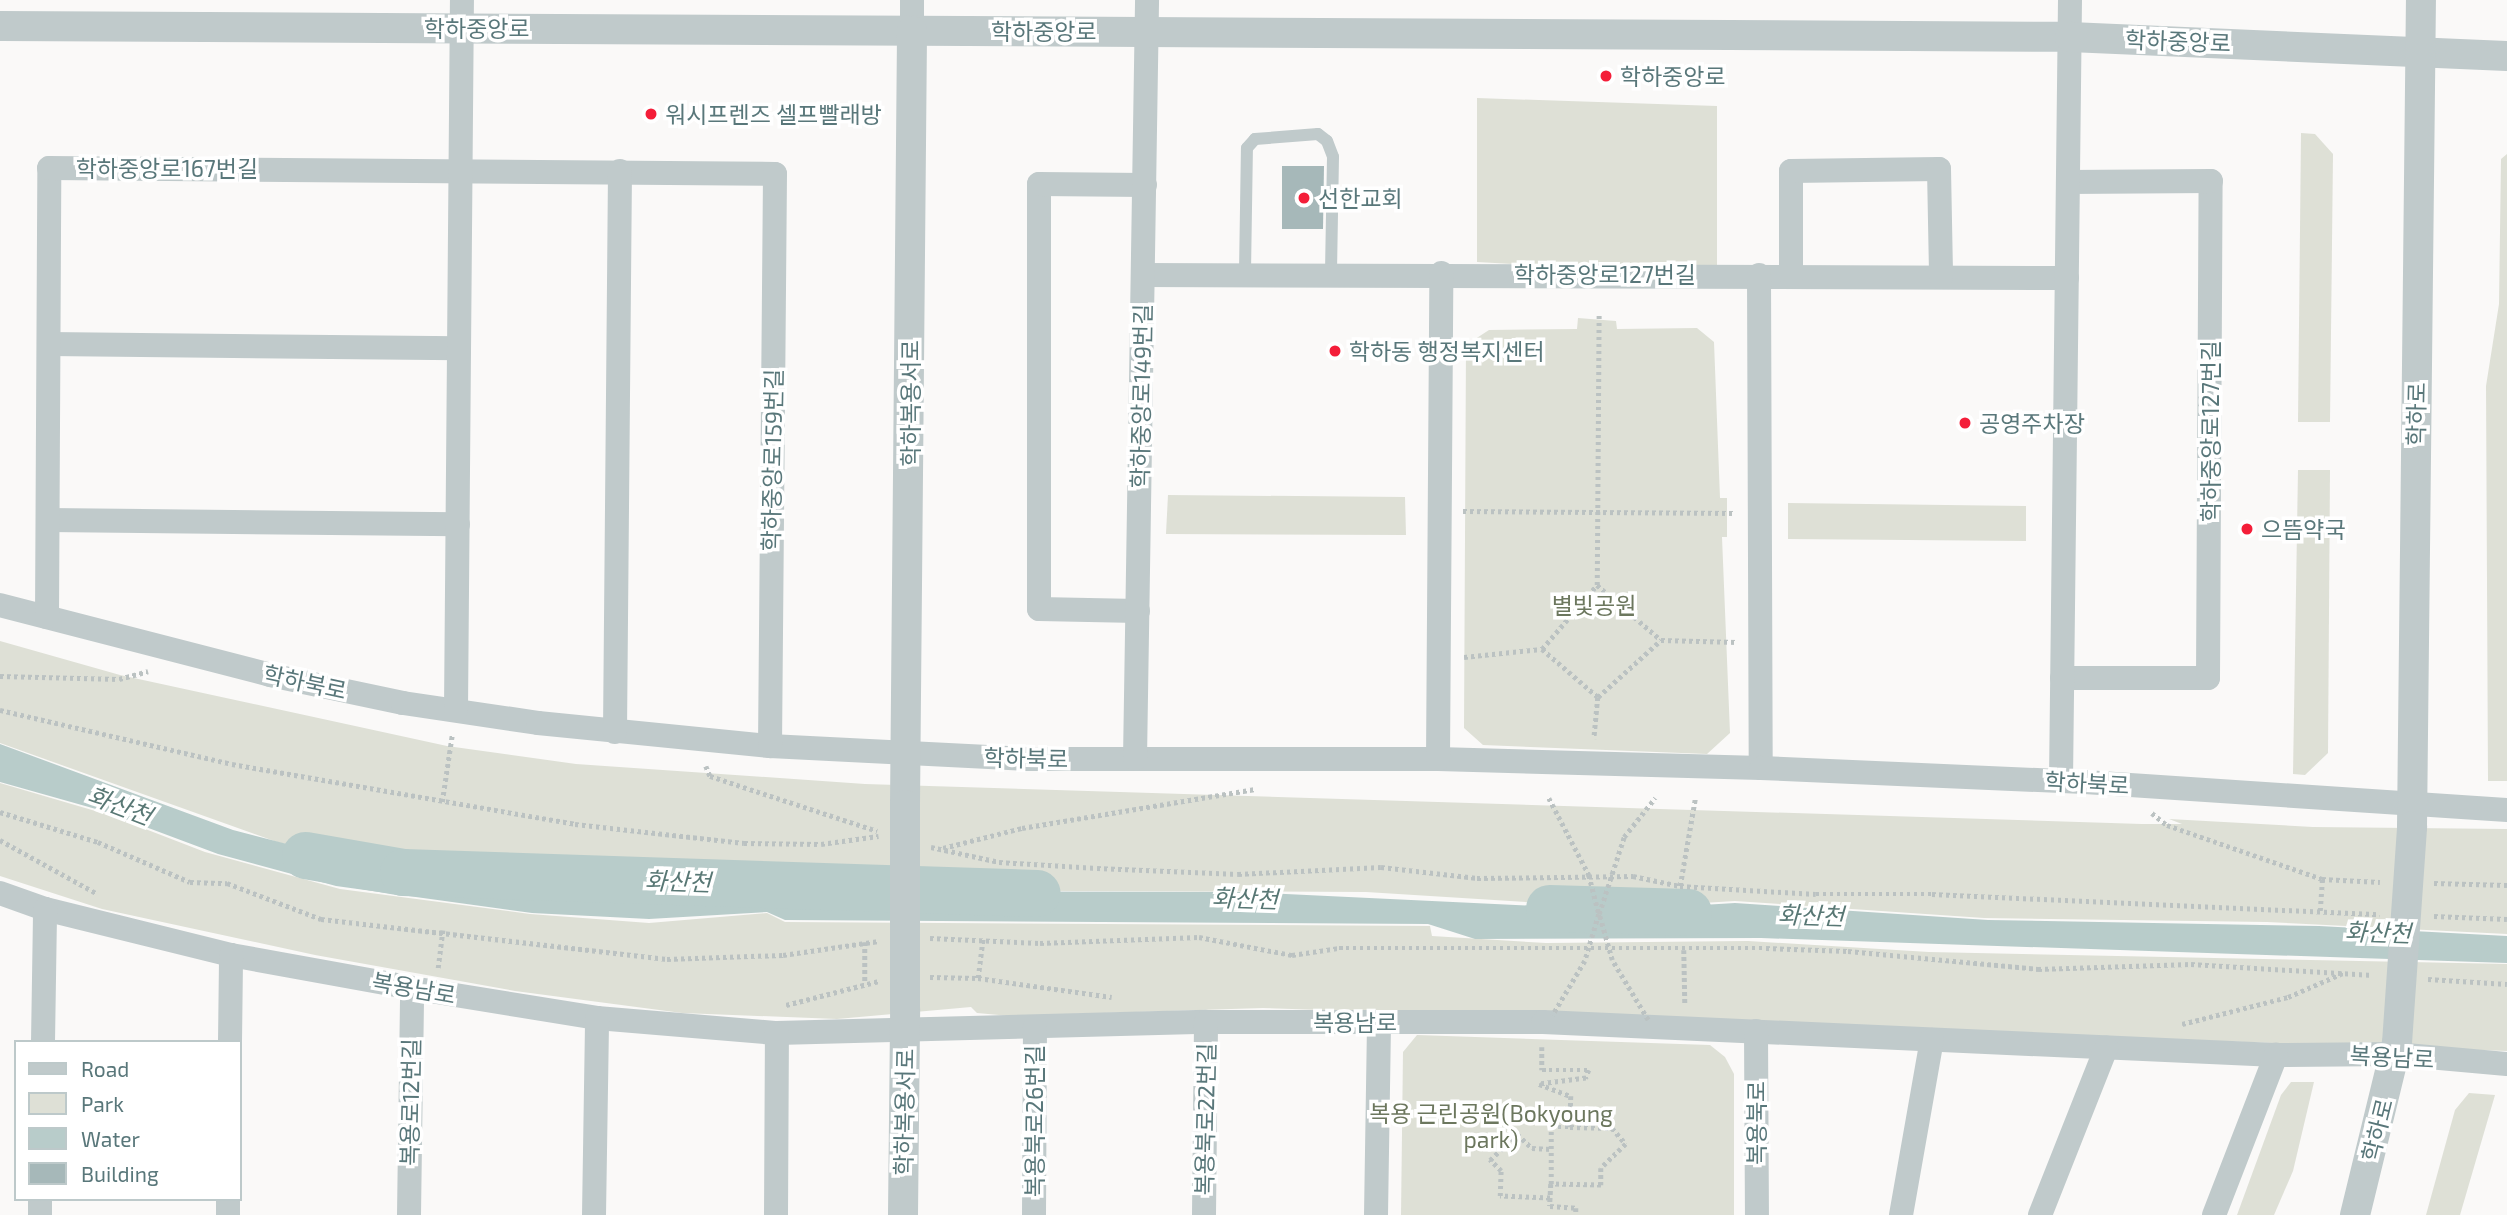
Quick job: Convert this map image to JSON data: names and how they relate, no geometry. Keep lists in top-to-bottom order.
{
  "streets": {
    "street": [
      "학하중앙로",
      "학하중앙로167번길",
      "학하중앙로127번길",
      "학하중앙로149번길",
      "학하복용서로",
      "학하로",
      "학하중앙로159번길",
      "학하북로",
      "복용남로",
      "복용로12번길",
      "복용북로22번길",
      "복용북로26번길",
      "복용북로"
    ]
  },
  "crossings": [
    ["학하중앙로", "학하중앙로149번길"],
    ["학하중앙로", "학하복용서로"],
    ["학하중앙로", "학하로"],
    ["학하중앙로167번길", "학하북로"],
    ["학하중앙로127번길", "학하중앙로149번길"],
    ["학하중앙로149번길", "학하북로"],
    ["학하복용서로", "학하북로"],
    ["학하복용서로", "복용남로"],
    ["학하로", "학하북로"],
    ["학하로", "복용남로"],
    ["학하중앙로159번길", "학하북로"],
    ["복용남로", "복용로12번길"],
    ["복용남로", "복용북로22번길"],
    ["복용남로", "복용북로26번길"],
    ["복용남로", "복용북로"]
  ],
  "water": ["화산천"],
  "parks": ["별빛공원", "복용 근린공원(Bokyoung park)"],
  "places": [
    "학하중앙로",
    "워시프렌즈 셀프빨래방",
    "선한교회",
    "학하동 행정복지센터",
    "공영주차장",
    "으뜸약국"
  ],
  "legend": [
    "Road",
    "Park",
    "Water",
    "Building"
  ]
}
